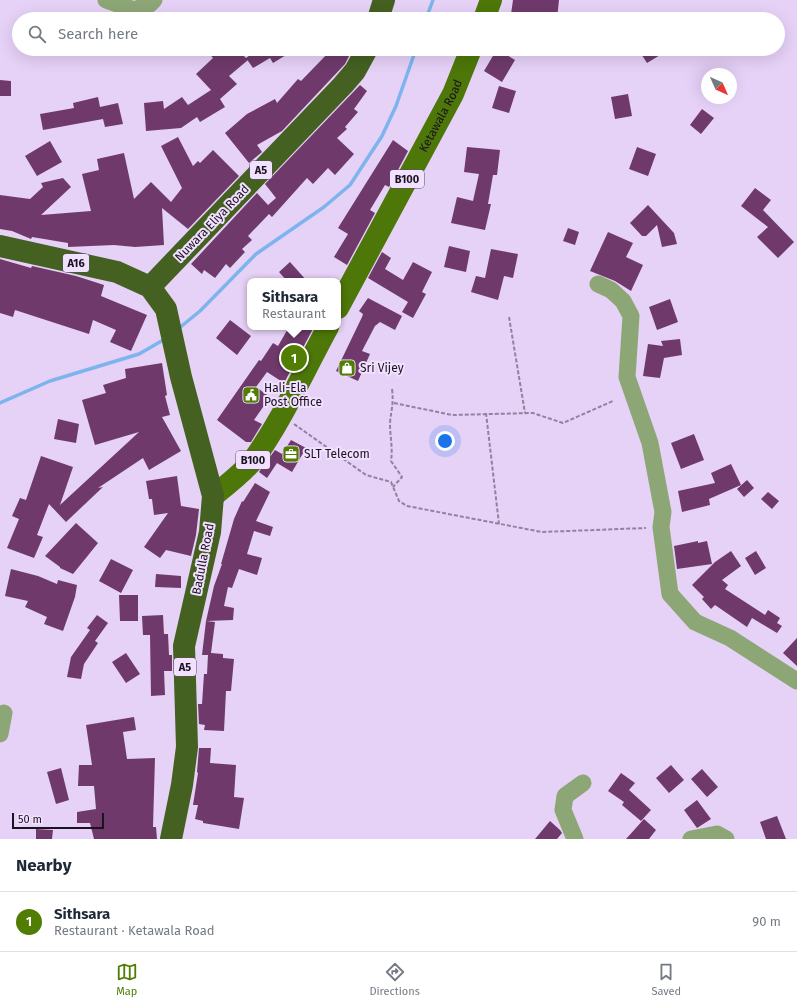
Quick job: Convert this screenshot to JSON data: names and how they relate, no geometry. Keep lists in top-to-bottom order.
{
  "streets": {
    "highway": [
      "A5",
      "Nuwara Eliya Road",
      "A16",
      "Badulla Road"
    ],
    "main road": ["Ketawala Road", "B100"]
  },
  "crossings": [
    ["B100", "Badulla Road"],
    ["Nuwara Eliya Road", "A16"],
    ["Nuwara Eliya Road", "Badulla Road"],
    ["A16", "Badulla Road"]
  ],
  "places": {
    "shop": ["Sri Vijey"],
    "public building": ["Hali-Ela Post Office"],
    "office": ["SLT Telecom"]
  },
  "scale_bar": "50 m",
  "north": "bottom right",
  "page": {
    "search": "Search here",
    "popup": ["Sithsara", "Restaurant"],
    "pins": "1",
    "scale": "50 m",
    "heading": "Nearby",
    "list": [
      {
        "mark": "1",
        "name": "Sithsara",
        "note": "Restaurant · Ketawala Road",
        "value": "90 m"
      }
    ],
    "nav": ["Map", "Directions", "Saved"]
  }
}
